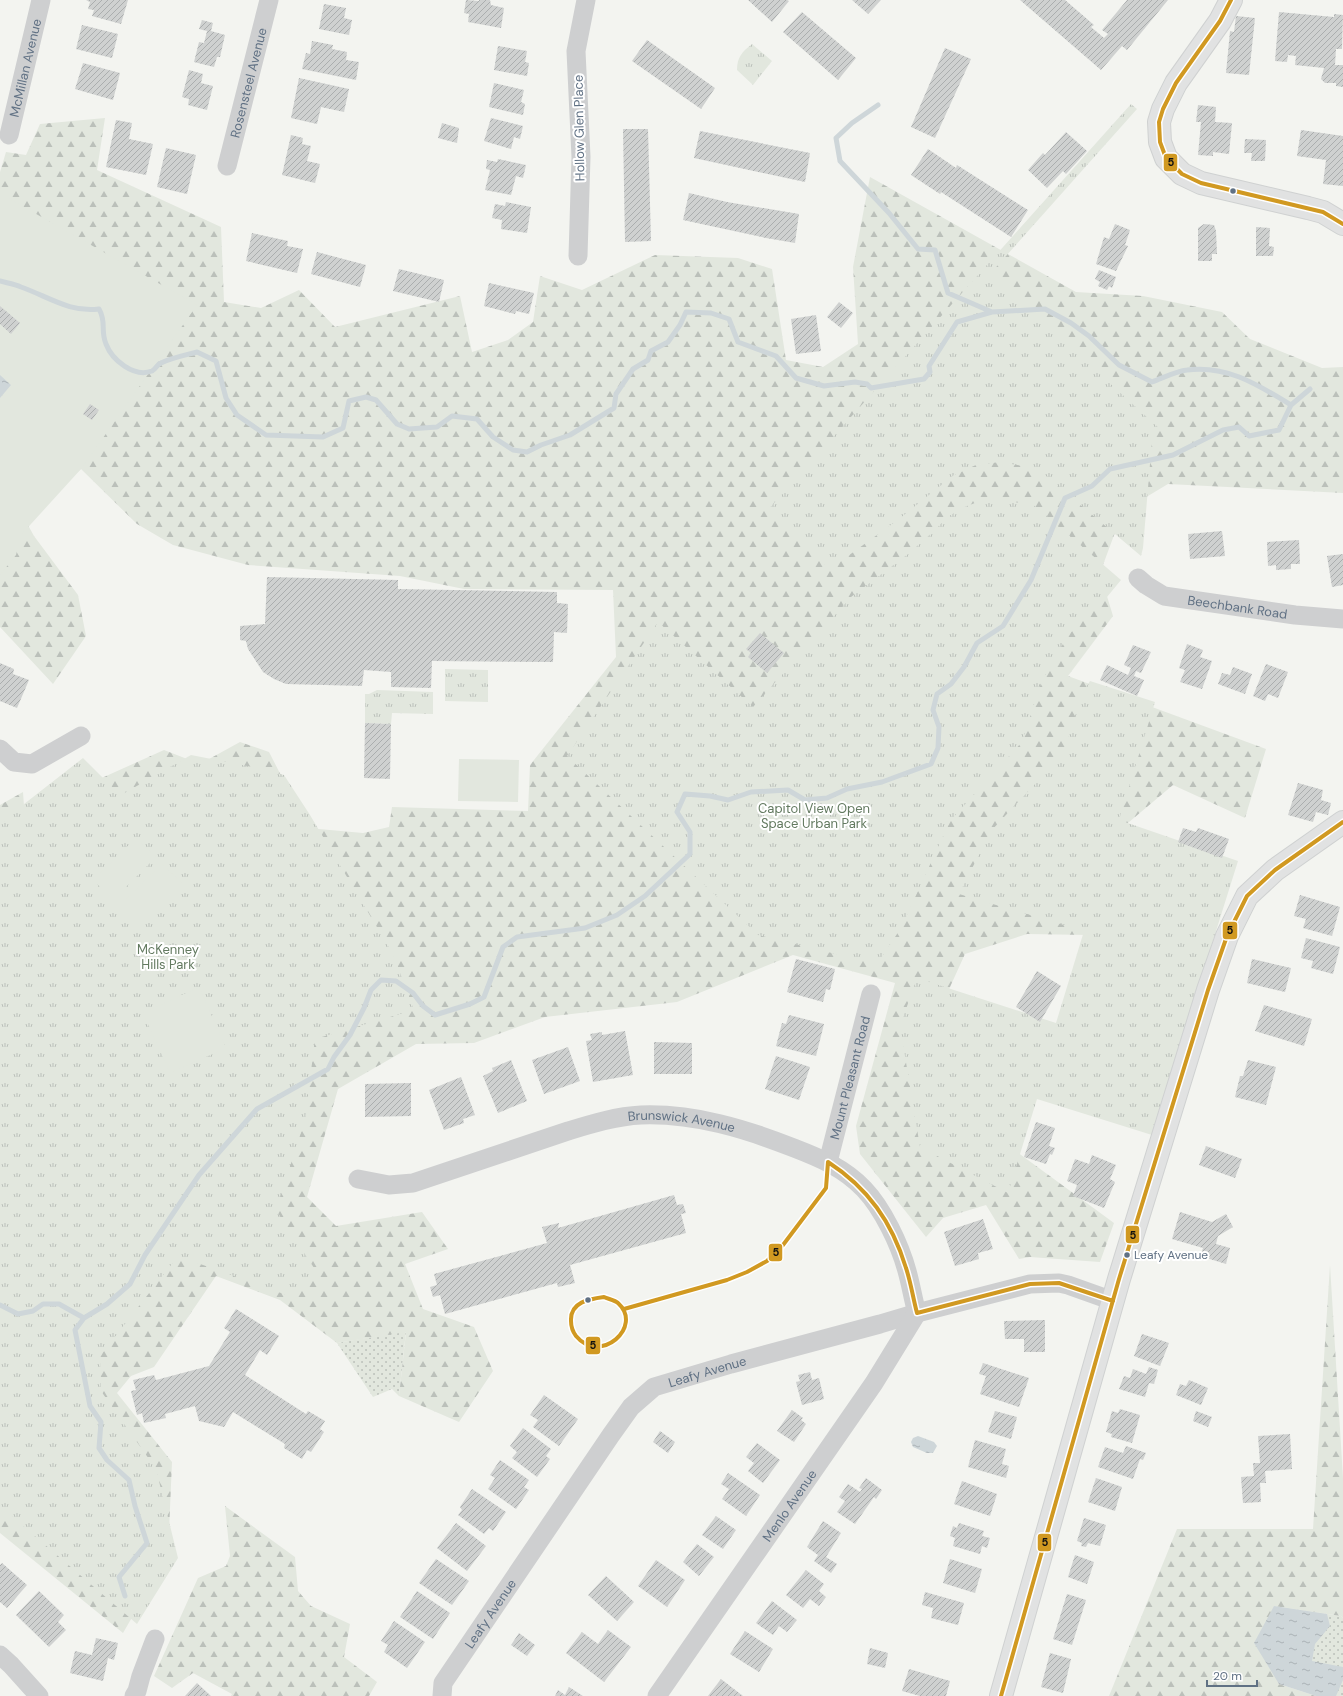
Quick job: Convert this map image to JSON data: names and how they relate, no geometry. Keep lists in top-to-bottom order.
{
  "streets": {
    "street": [
      "McMillan Avenue",
      "Rosensteel Avenue",
      "Hollow Glen Place",
      "Beechbank Road",
      "Mount Pleasant Road",
      "Brunswick Avenue",
      "Leafy Avenue",
      "Menlo Avenue"
    ]
  },
  "crossings": [
    ["Mount Pleasant Road", "Brunswick Avenue"],
    ["Brunswick Avenue", "Leafy Avenue"],
    ["Brunswick Avenue", "Menlo Avenue"],
    ["Leafy Avenue", "Menlo Avenue"]
  ],
  "parks": ["Capitol View Open Space Urban Park", "McKenney Hills Park"],
  "places": ["Leafy Avenue"],
  "lines": ["transit line 5"],
  "scale_bar": "20 m"
}
